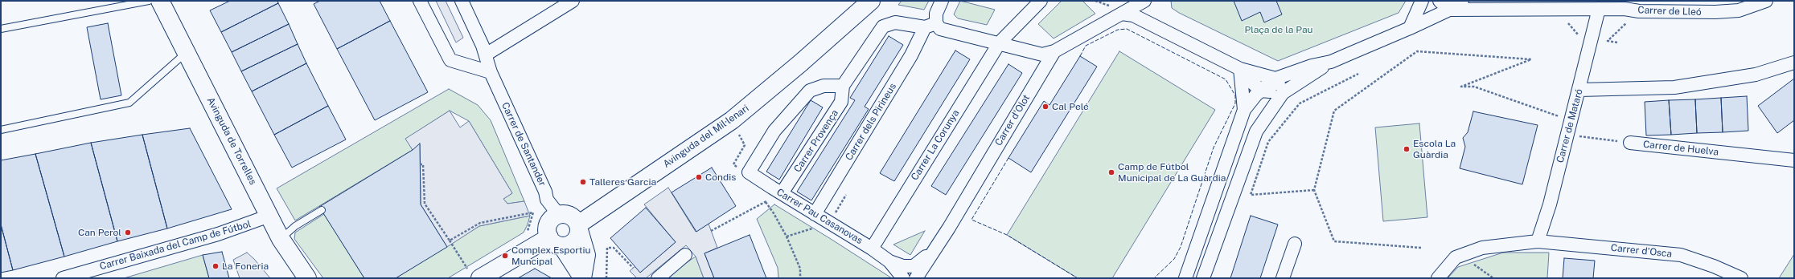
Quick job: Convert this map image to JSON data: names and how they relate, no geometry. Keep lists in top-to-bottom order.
{
  "streets": {
    "street": [
      "Carrer de Lleó",
      "Carrer d'Olot",
      "Carrer dels Pirineus",
      "Carrer de Mataró",
      "Avinguda del Mil·lenari",
      "Avinguda de Torrelles",
      "Carrer Provença",
      "Carrer de Santander",
      "Carrer La Corunya",
      "Carrer de Huelva",
      "Carrer Pau Casanovas",
      "Carrer Baixada del Camp de Fútbol",
      "Carrer d'Osca"
    ]
  },
  "crossings": [
    ["Carrer de Lleó", "Carrer de Mataró"],
    ["Carrer d'Olot", "Carrer Pau Casanovas"],
    ["Carrer dels Pirineus", "Carrer Pau Casanovas"],
    ["Carrer de Mataró", "Carrer de Huelva"],
    ["Carrer de Mataró", "Carrer d'Osca"],
    ["Avinguda del Mil·lenari", "Carrer de Santander"],
    ["Avinguda de Torrelles", "Carrer Baixada del Camp de Fútbol"],
    ["Carrer Provença", "Carrer Pau Casanovas"],
    ["Carrer La Corunya", "Carrer Pau Casanovas"]
  ],
  "parks": ["Plaça de la Pau"],
  "places": [
    "Cal Pelé",
    "Escola La Guàrdia",
    "Camp de Fútbol Municipal de La Guàrdia",
    "Condis",
    "Talleres Garcia",
    "Can Perol",
    "Complex Esportiu Muncipal",
    "La Foneria"
  ]
}
